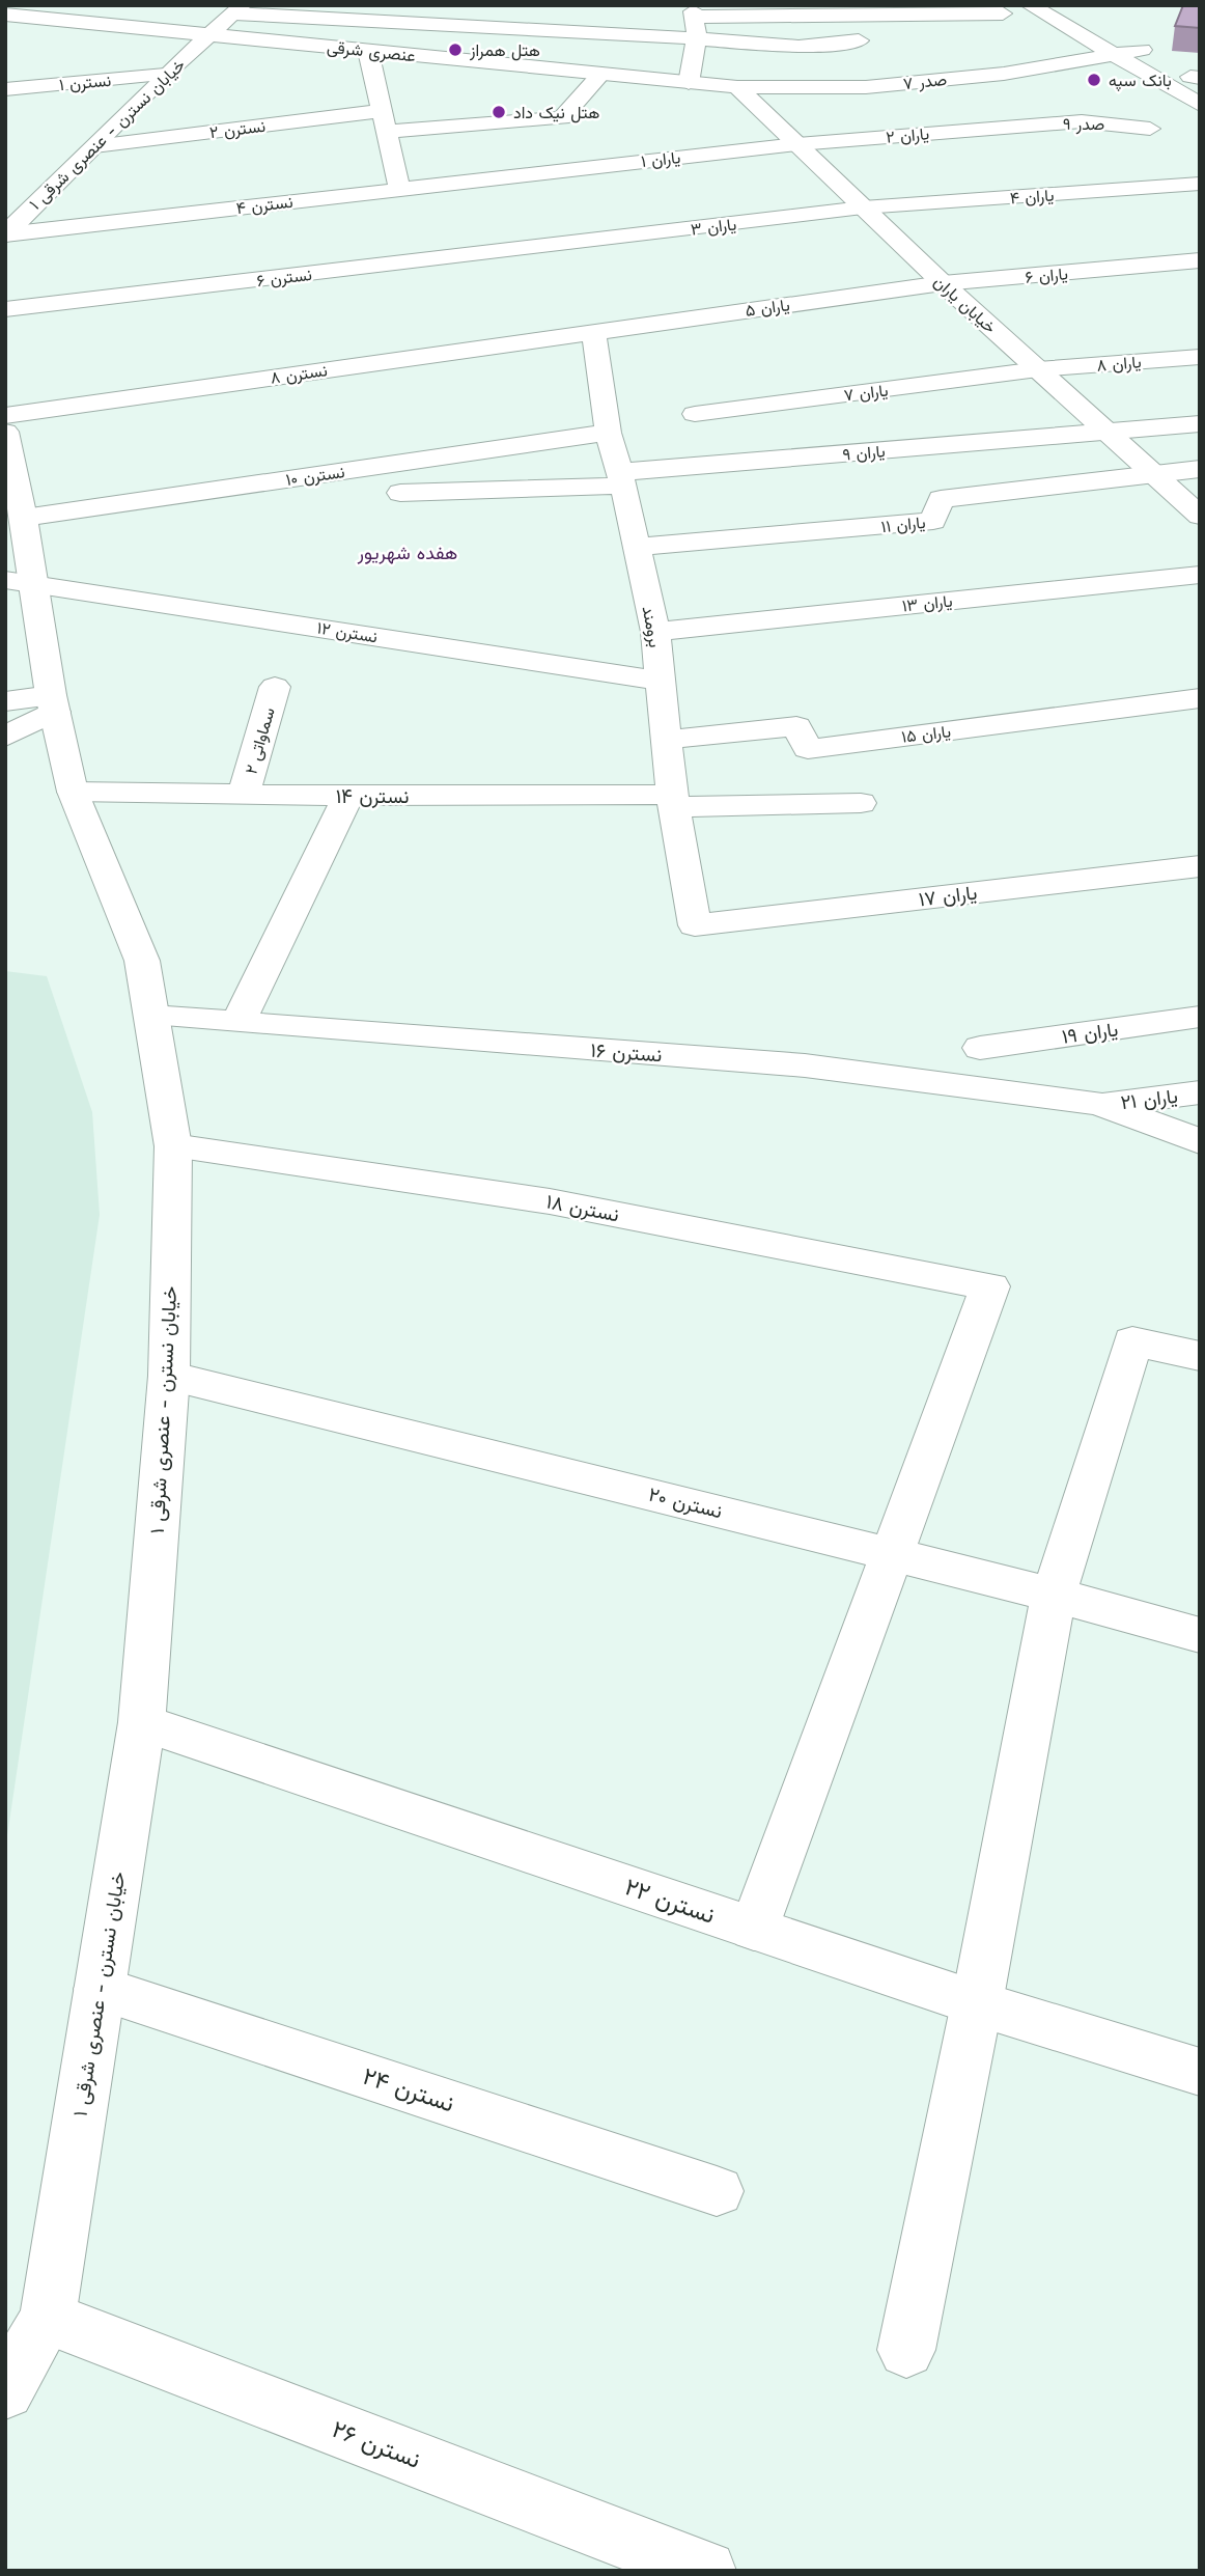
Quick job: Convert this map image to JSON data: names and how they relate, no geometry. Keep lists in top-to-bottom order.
{
  "streets": {
    "street": [
      "عنصری شرقی",
      "صدر ۷",
      "نسترن ۱",
      "صدر ۹",
      "نسترن ۲",
      "خیابان نسترن - عنصری شرقی ۱",
      "یاران ۲",
      "یاران ۱",
      "یاران ۴",
      "نسترن ۴",
      "یاران ۳",
      "یاران ۶",
      "نسترن ۶",
      "خیابان یاران",
      "یاران ۵",
      "یاران ۸",
      "نسترن ۸",
      "یاران ۷",
      "یاران ۹",
      "نسترن ۱۰",
      "یاران ۱۱",
      "یاران ۱۳",
      "برومند",
      "نسترن ۱۲",
      "یاران ۱۵",
      "سماواتی ۲",
      "نسترن ۱۴",
      "یاران ۱۷",
      "یاران ۱۹",
      "نسترن ۱۶",
      "یاران ۲۱",
      "نسترن ۱۸",
      "نسترن ۲۰",
      "نسترن ۲۲",
      "نسترن ۲۴",
      "نسترن ۲۶"
    ]
  },
  "crossings": [
    ["عنصری شرقی", "صدر ۷"],
    ["عنصری شرقی", "نسترن ۲"],
    ["عنصری شرقی", "خیابان نسترن - عنصری شرقی ۱"],
    ["عنصری شرقی", "خیابان یاران"],
    ["صدر ۷", "خیابان یاران"],
    ["نسترن ۱", "خیابان نسترن - عنصری شرقی ۱"],
    ["صدر ۹", "یاران ۲"],
    ["نسترن ۲", "خیابان نسترن - عنصری شرقی ۱"],
    ["خیابان نسترن - عنصری شرقی ۱", "نسترن ۴"],
    ["خیابان نسترن - عنصری شرقی ۱", "نسترن ۱۰"],
    ["خیابان نسترن - عنصری شرقی ۱", "نسترن ۱۲"],
    ["خیابان نسترن - عنصری شرقی ۱", "نسترن ۱۴"],
    ["خیابان نسترن - عنصری شرقی ۱", "نسترن ۱۶"],
    ["خیابان نسترن - عنصری شرقی ۱", "نسترن ۱۸"],
    ["خیابان نسترن - عنصری شرقی ۱", "نسترن ۲۰"],
    ["خیابان نسترن - عنصری شرقی ۱", "نسترن ۲۲"],
    ["خیابان نسترن - عنصری شرقی ۱", "نسترن ۲۴"],
    ["خیابان نسترن - عنصری شرقی ۱", "نسترن ۲۶"],
    ["یاران ۲", "یاران ۱"],
    ["یاران ۲", "خیابان یاران"],
    ["یاران ۱", "نسترن ۴"],
    ["یاران ۱", "خیابان یاران"],
    ["یاران ۴", "یاران ۳"],
    ["یاران ۴", "خیابان یاران"],
    ["یاران ۳", "نسترن ۶"],
    ["یاران ۳", "خیابان یاران"],
    ["یاران ۶", "خیابان یاران"],
    ["یاران ۶", "یاران ۵"],
    ["خیابان یاران", "یاران ۵"],
    ["خیابان یاران", "یاران ۸"],
    ["خیابان یاران", "یاران ۷"],
    ["خیابان یاران", "یاران ۹"],
    ["خیابان یاران", "یاران ۱۱"],
    ["یاران ۵", "نسترن ۸"],
    ["یاران ۵", "برومند"],
    ["یاران ۸", "یاران ۷"],
    ["نسترن ۸", "برومند"],
    ["یاران ۹", "برومند"],
    ["نسترن ۱۰", "برومند"],
    ["یاران ۱۱", "برومند"],
    ["یاران ۱۳", "برومند"],
    ["برومند", "نسترن ۱۲"],
    ["برومند", "یاران ۱۵"],
    ["برومند", "نسترن ۱۴"],
    ["برومند", "یاران ۱۷"],
    ["سماواتی ۲", "نسترن ۱۴"],
    ["نسترن ۱۶", "یاران ۲۱"],
    ["نسترن ۱۸", "نسترن ۲۰"]
  ],
  "districts": ["هفده شهریور"],
  "places": ["هتل همراز", "بانک سپه", "هتل نیک داد"]
}
